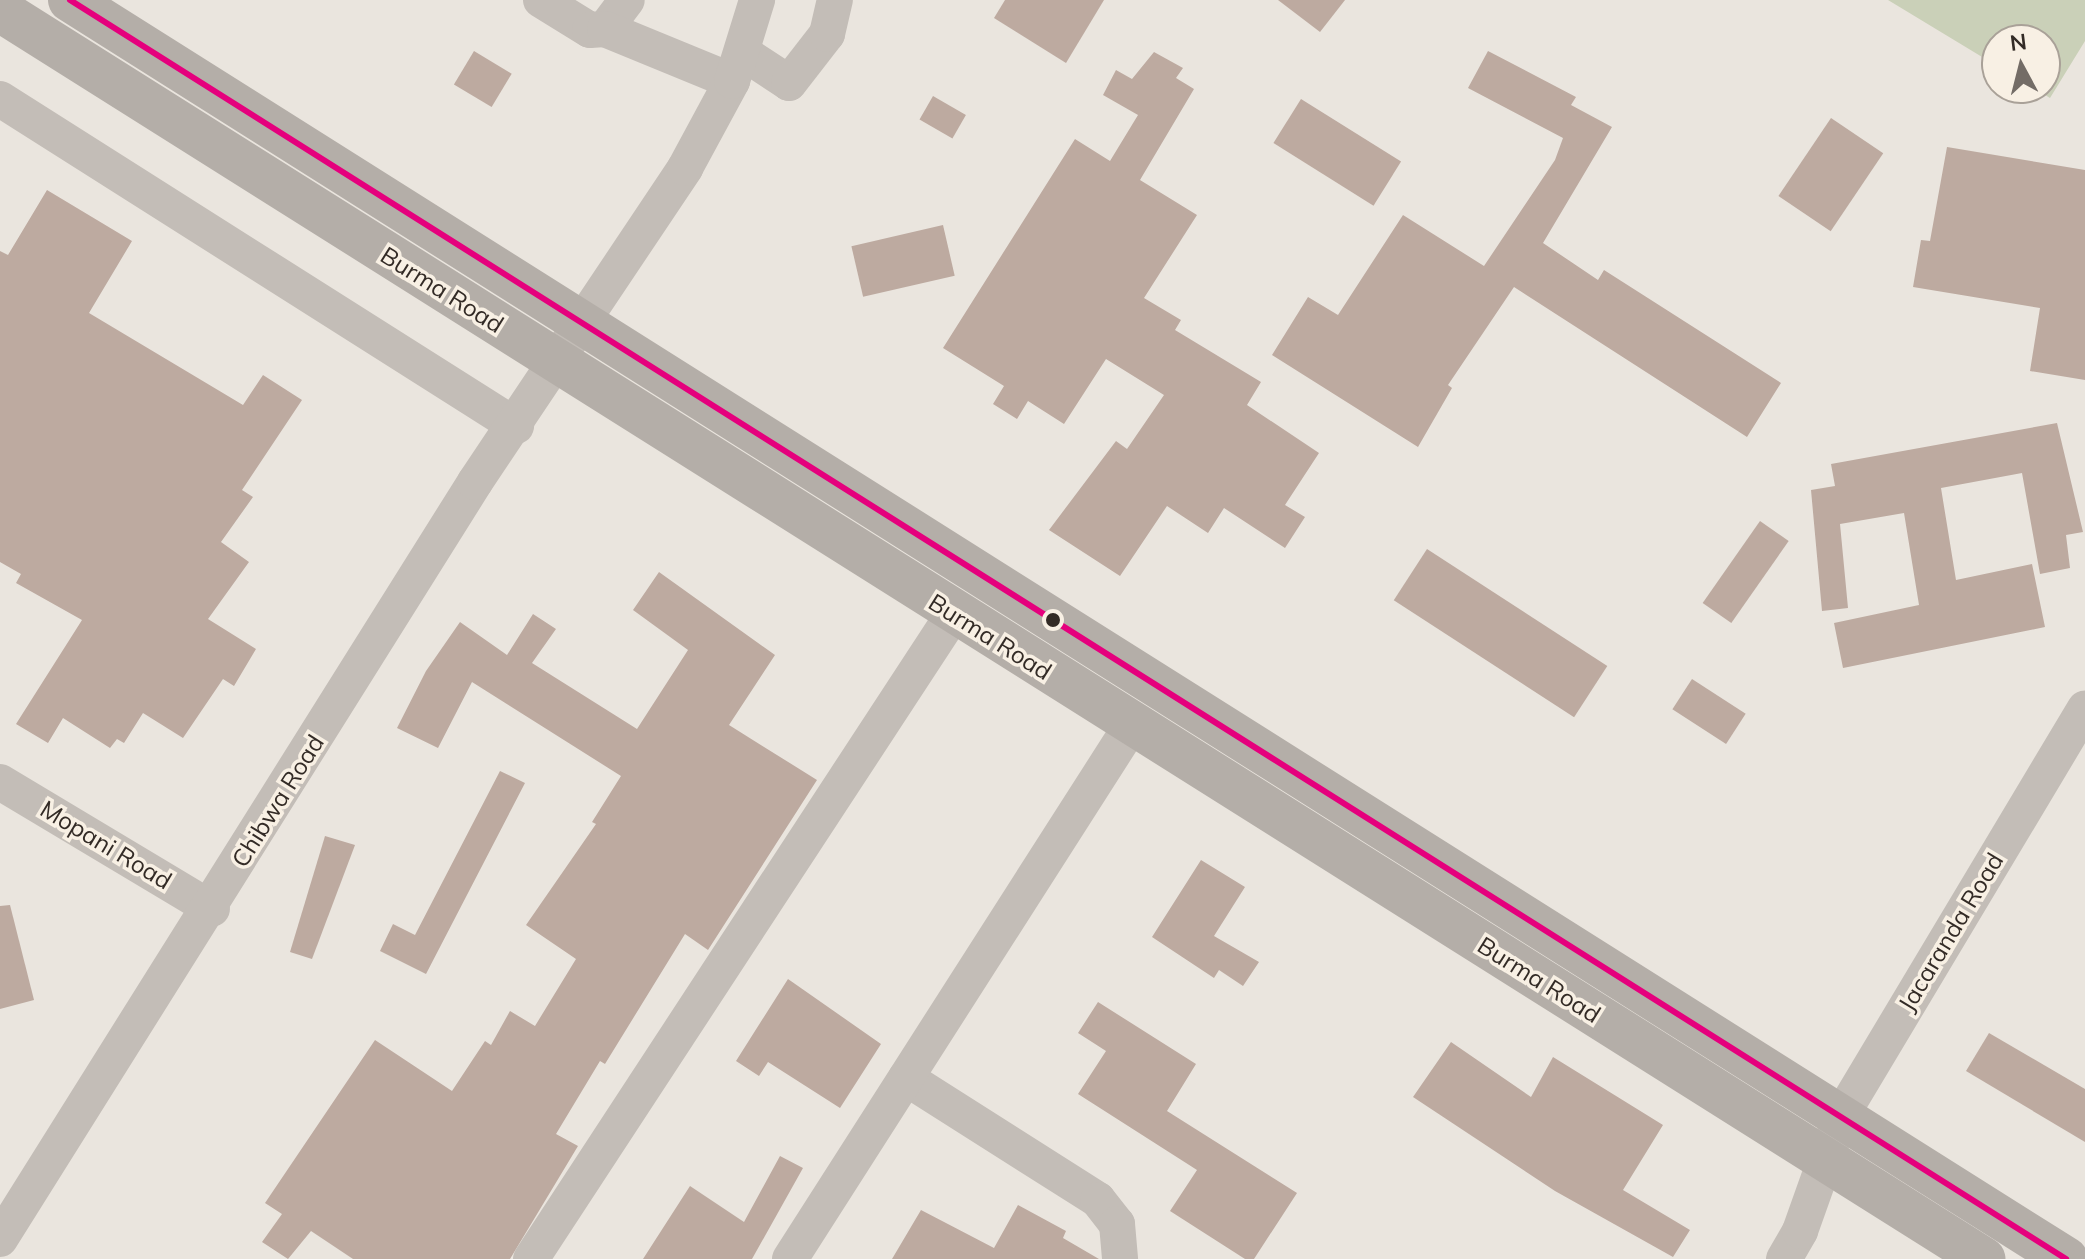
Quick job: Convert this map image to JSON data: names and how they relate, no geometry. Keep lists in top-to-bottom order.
{
  "streets": {
    "main road": ["Burma Road"],
    "street": ["Chibwa Road", "Mopani Road", "Jacaranda Road"]
  },
  "crossings": [
    ["Burma Road", "Chibwa Road"],
    ["Burma Road", "Jacaranda Road"],
    ["Chibwa Road", "Mopani Road"]
  ],
  "north": "top"
}
